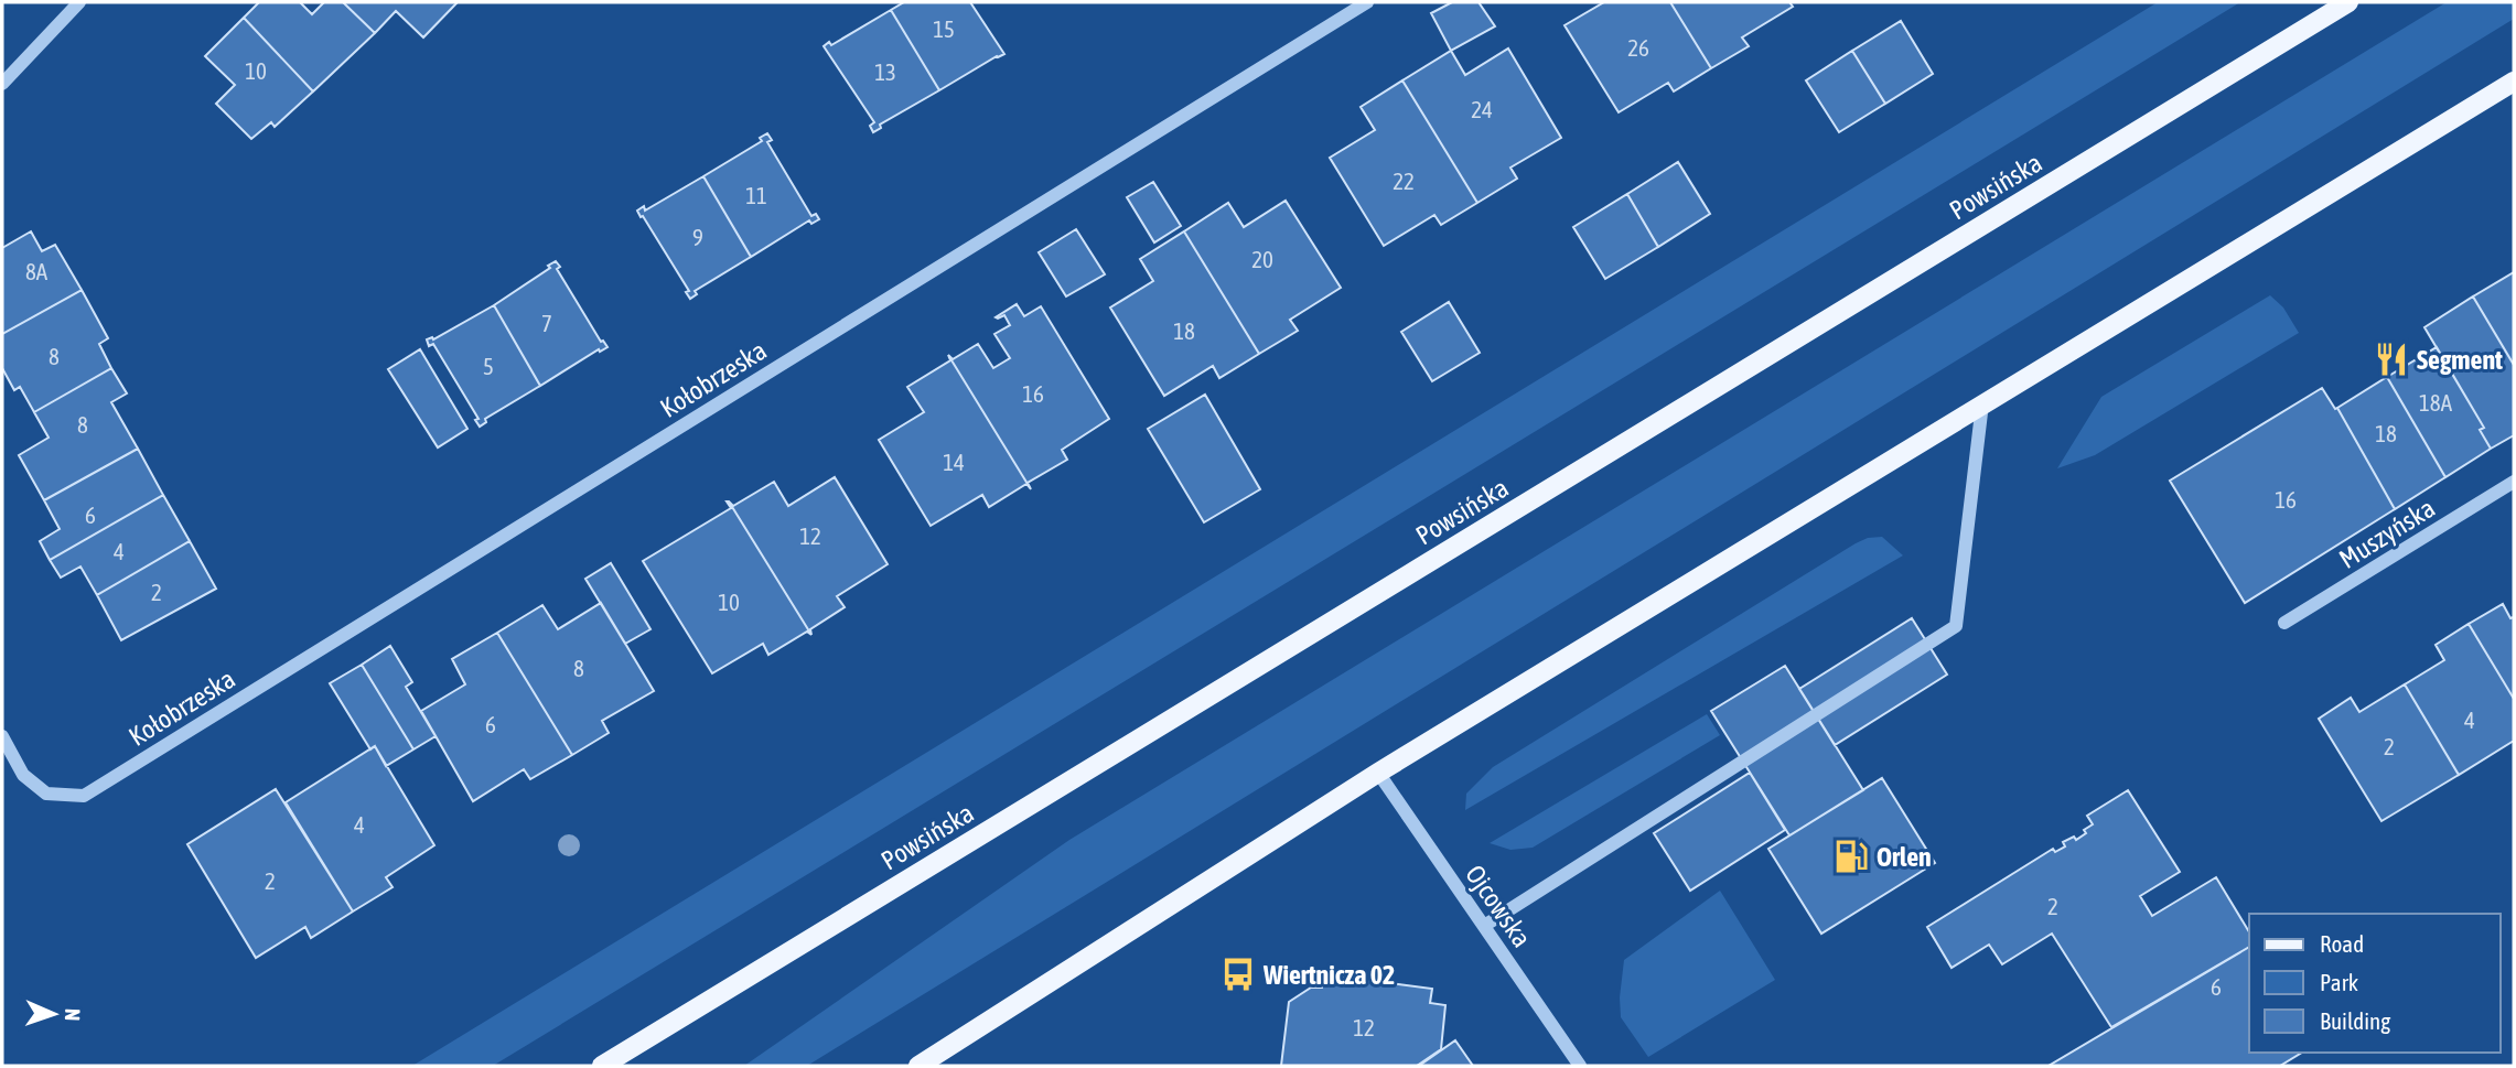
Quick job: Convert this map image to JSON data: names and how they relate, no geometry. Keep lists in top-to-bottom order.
{
  "streets": {
    "main road": ["Powsińska"],
    "street": ["Kołobrzeska", "Muszyńska", "Ojcowska"]
  },
  "places": {
    "restaurant": ["Segment"],
    "fuel station": ["Orlen"],
    "bus stop": ["Wiertnicza 02"]
  },
  "house_numbers": [
    "15",
    "26",
    "10",
    "13",
    "24",
    "22",
    "11",
    "9",
    "20",
    "8A",
    "7",
    "18",
    "8",
    "5",
    "16",
    "18A",
    "8",
    "18",
    "14",
    "16",
    "6",
    "12",
    "4",
    "2",
    "10",
    "8",
    "4",
    "6",
    "2",
    "4",
    "2",
    "2",
    "6",
    "12"
  ],
  "legend": ["Road", "Park", "Building"],
  "north": "right"
}
